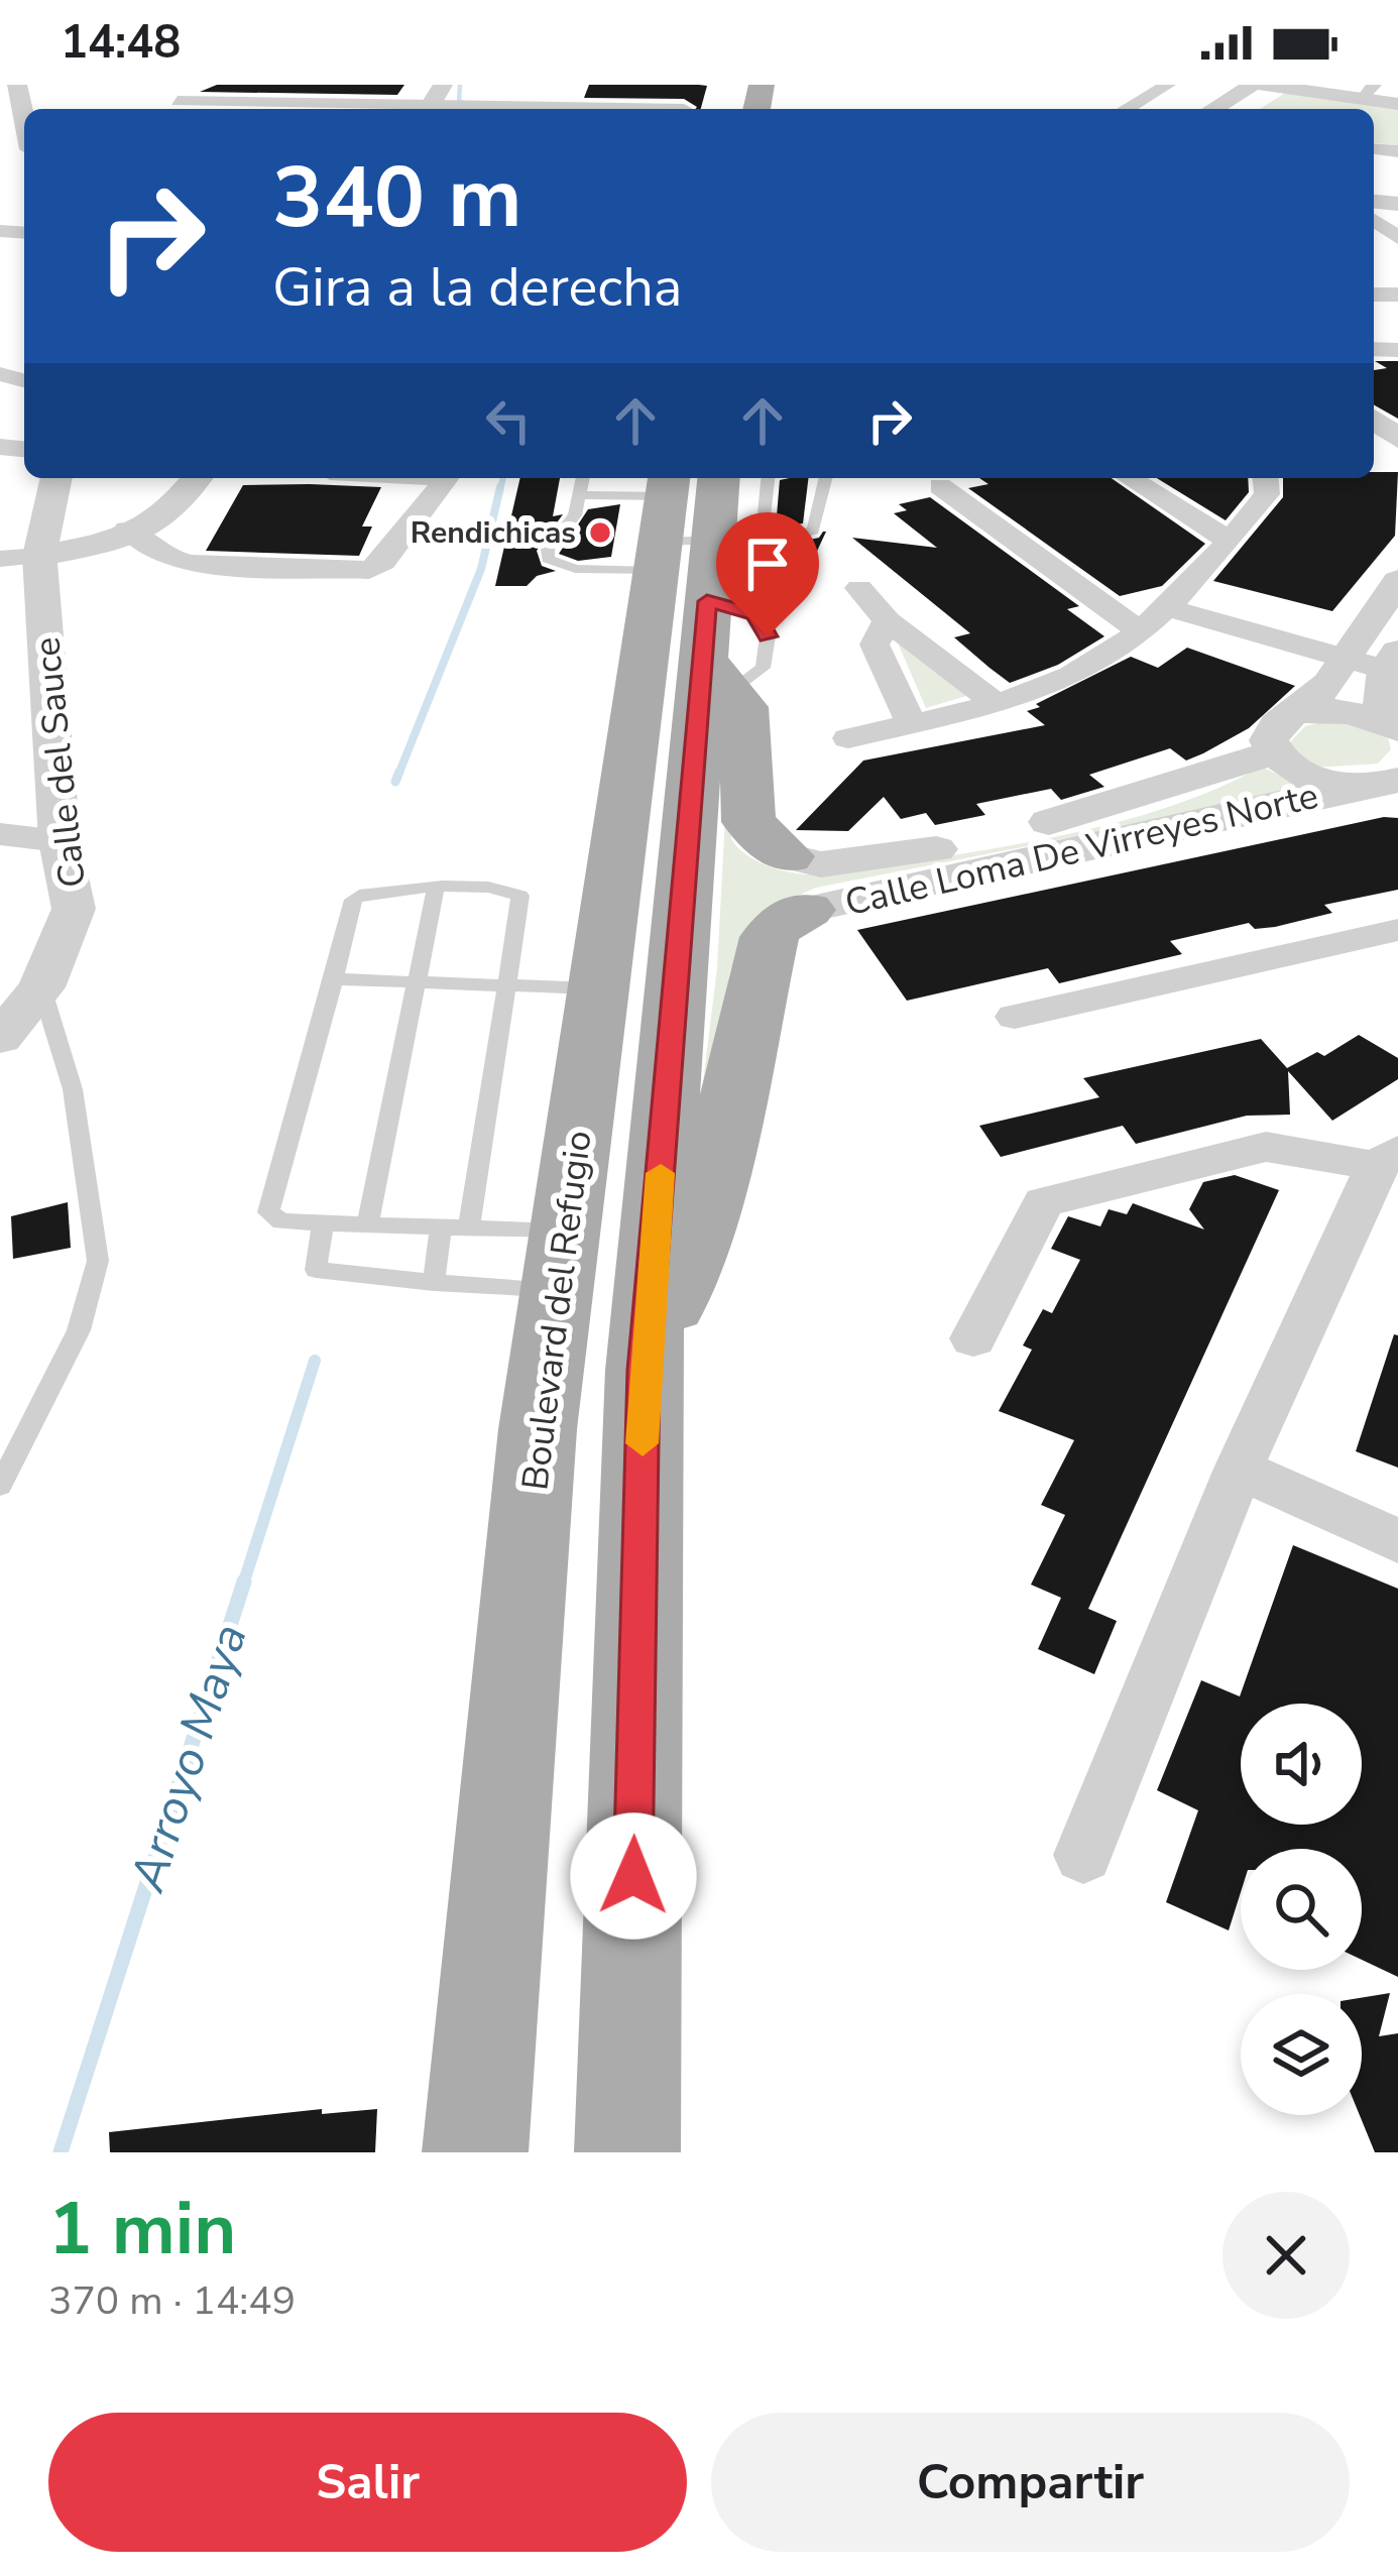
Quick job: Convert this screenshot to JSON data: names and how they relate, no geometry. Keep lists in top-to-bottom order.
{
  "streets": {
    "main road": ["Boulevard del Refugio"],
    "street": ["Calle del Sauce", "Calle Loma De Virreyes Norte"]
  },
  "water": ["Arroyo Maya"],
  "places": ["Rendichicas"],
  "page": {
    "status": "14:48",
    "turn": ["340 m", "Gira a la derecha"],
    "heading": ["1 min", "370 m · 14:49"],
    "buttons": ["Salir", "Compartir"]
  }
}
